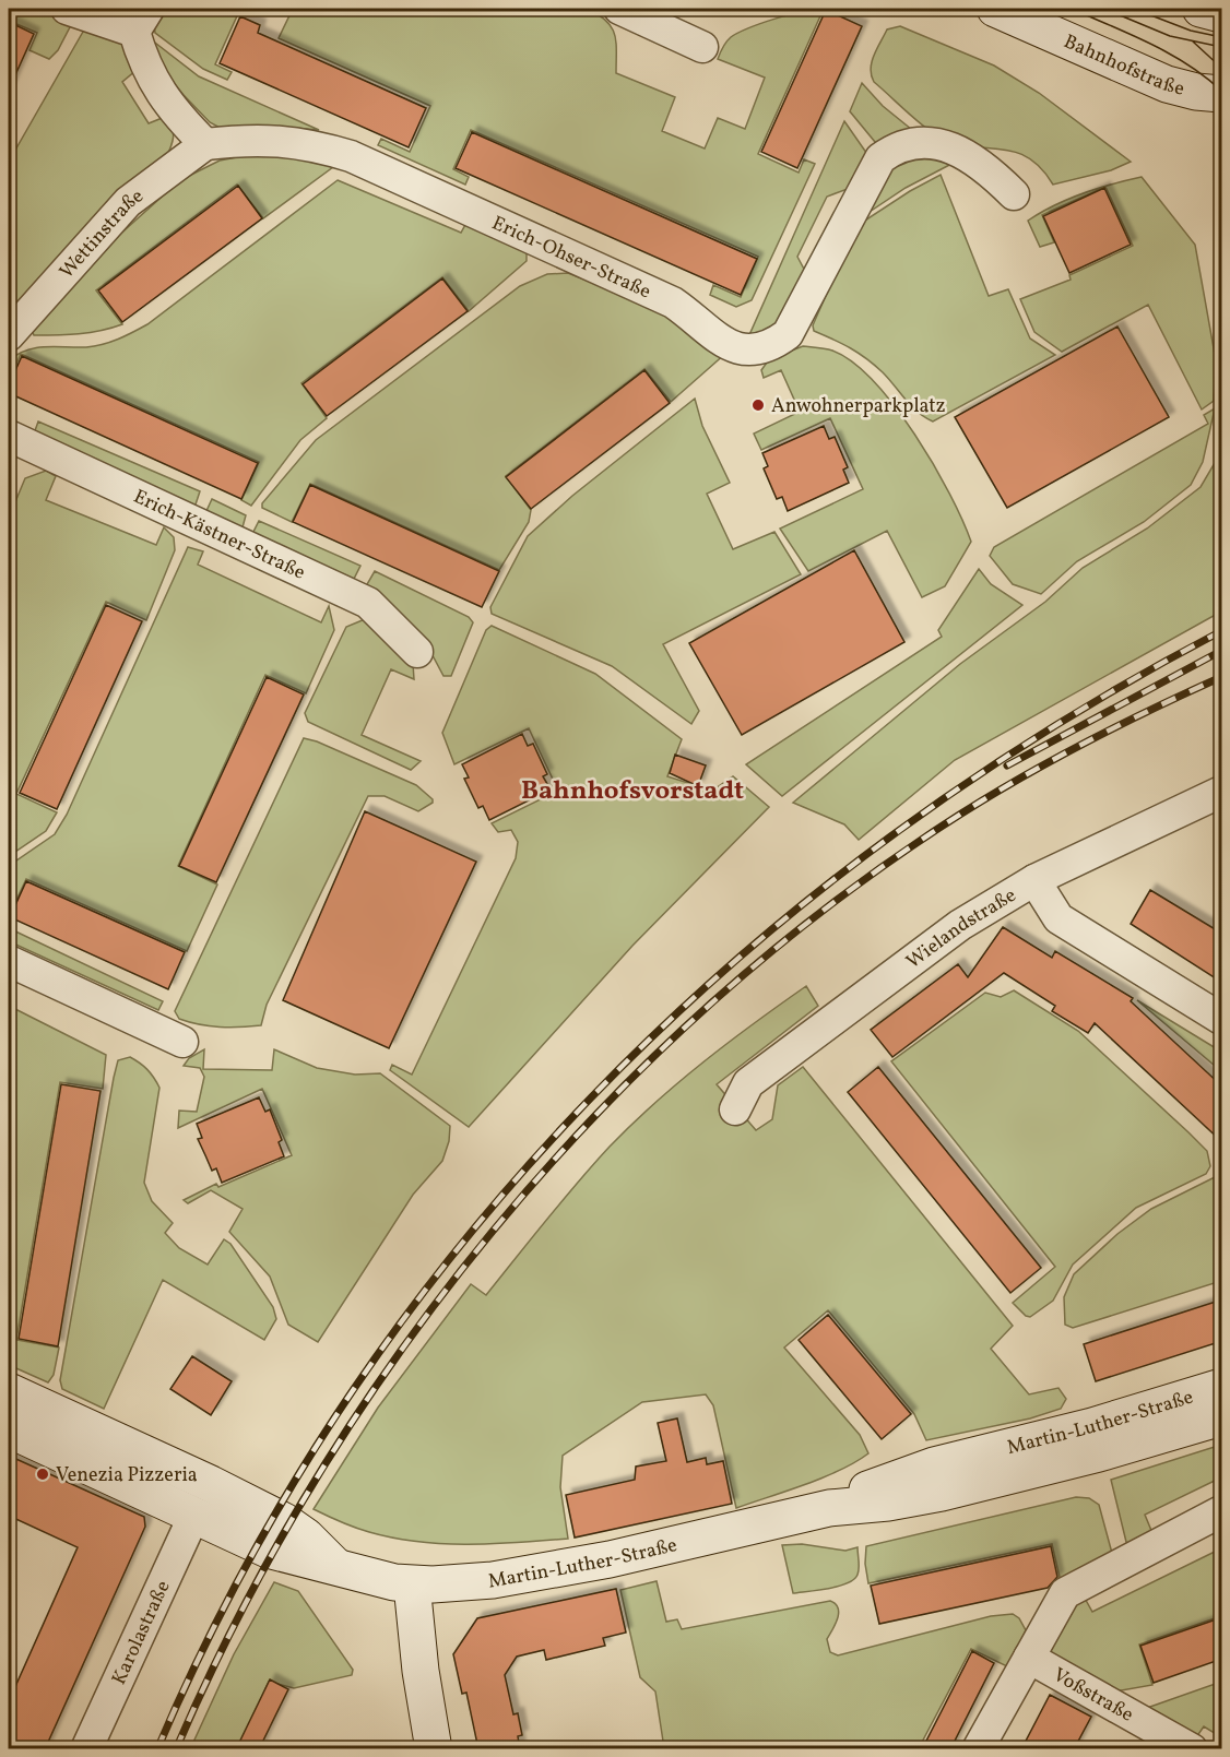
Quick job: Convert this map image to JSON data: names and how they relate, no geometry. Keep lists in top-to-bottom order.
{
  "streets": {
    "main road": ["Bahnhofstraße", "Martin-Luther-Straße"],
    "street": [
      "Wettinstraße",
      "Erich-Ohser-Straße",
      "Erich-Kästner-Straße",
      "Wielandstraße",
      "Karolastraße",
      "Voßstraße"
    ]
  },
  "crossings": [
    ["Wettinstraße", "Erich-Ohser-Straße"],
    ["Martin-Luther-Straße", "Karolastraße"]
  ],
  "districts": ["Bahnhofsvorstadt"],
  "places": ["Anwohnerparkplatz", "Venezia Pizzeria"]
}
